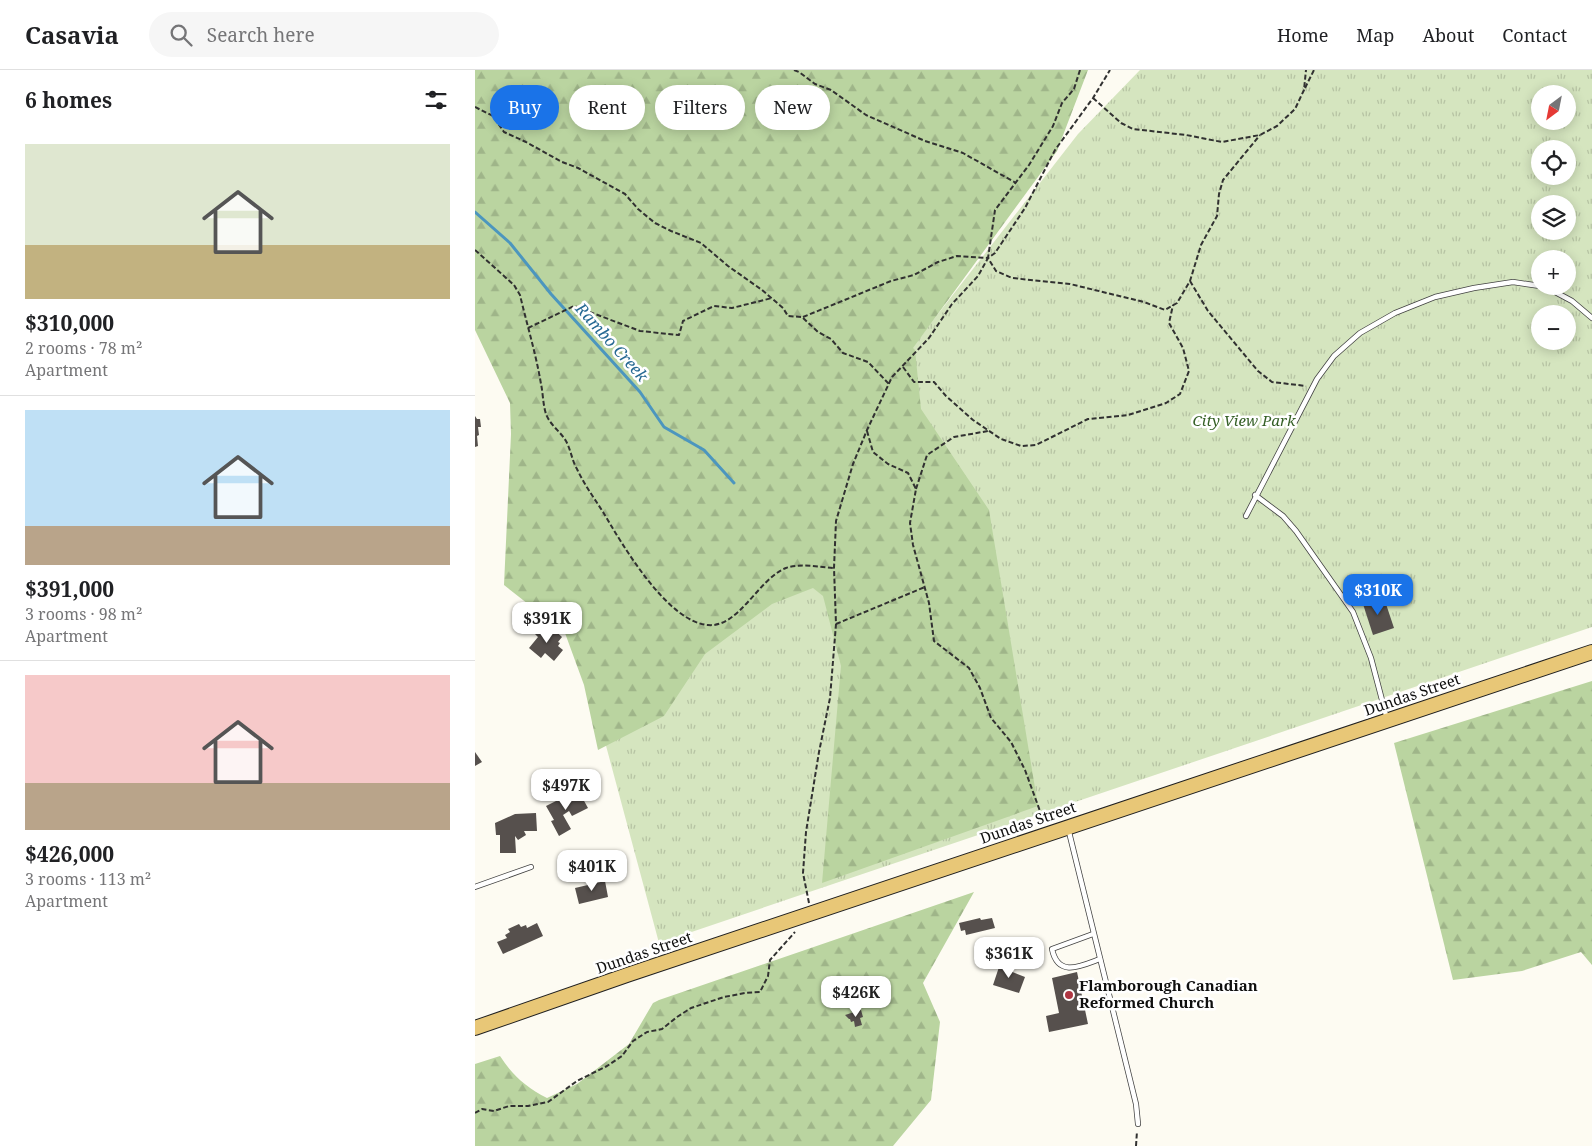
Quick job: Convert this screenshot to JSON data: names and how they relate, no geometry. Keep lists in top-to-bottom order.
{
  "streets": {
    "main road": ["Dundas Street"]
  },
  "water": ["Rambo Creek"],
  "parks": ["City View Park"],
  "places": ["Flamborough Canadian Reformed Church"],
  "north": "bottom left",
  "page": {
    "header": "Casavia",
    "search": "Search here",
    "nav": [
      "Home",
      "Map",
      "About",
      "Contact"
    ],
    "heading": "6 homes",
    "map_buttons": ["+", "−"],
    "chip": [
      "Buy",
      "Rent",
      "Filters",
      "New"
    ],
    "list": [
      {
        "name": "$310,000",
        "note": "2 rooms · 78 m² · Apartment"
      },
      {
        "name": "$391,000",
        "note": "3 rooms · 98 m² · Apartment"
      },
      {
        "name": "$426,000",
        "note": "3 rooms · 113 m² · Apartment"
      }
    ],
    "price": [
      "$310K",
      "$391K",
      "$497K",
      "$401K",
      "$361K",
      "$426K"
    ]
  }
}
